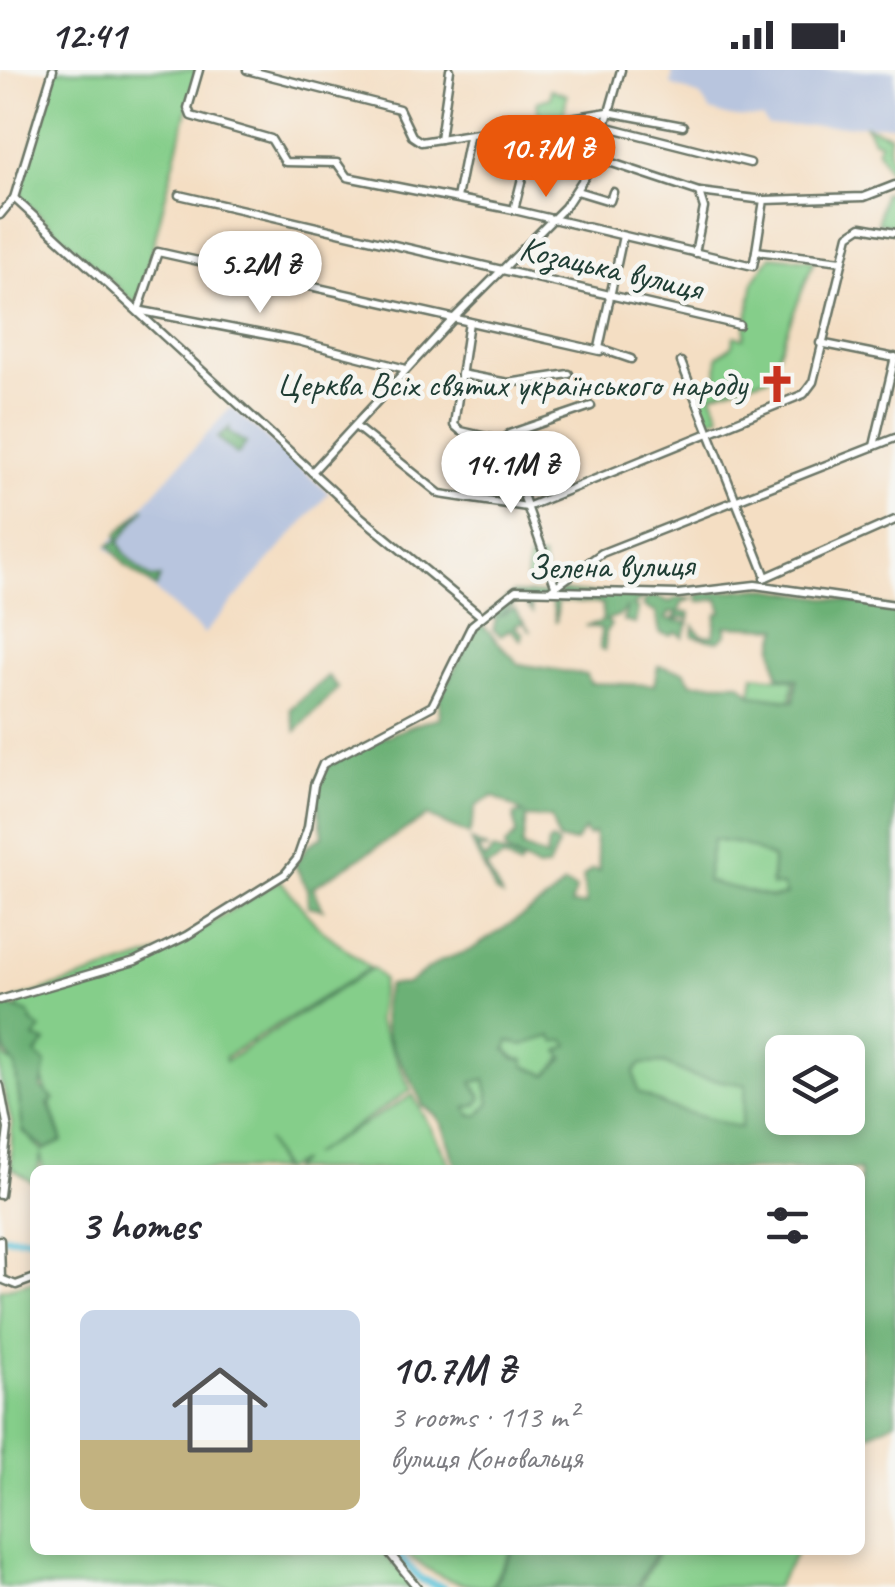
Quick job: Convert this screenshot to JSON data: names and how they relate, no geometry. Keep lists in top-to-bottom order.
{
  "streets": {
    "street": ["Козацька вулиця", "Зелена вулиця"]
  },
  "places": {
    "church": ["Церква Всіх святих українського народу"]
  },
  "page": {
    "status": "12:41",
    "price": ["10.7M ₴", "5.2M ₴", "14.1M ₴"],
    "heading": "3 homes",
    "list": [
      {
        "name": "10.7M ₴",
        "note": "3 rooms · 113 m² · вулиця Коновальця"
      }
    ]
  }
}
